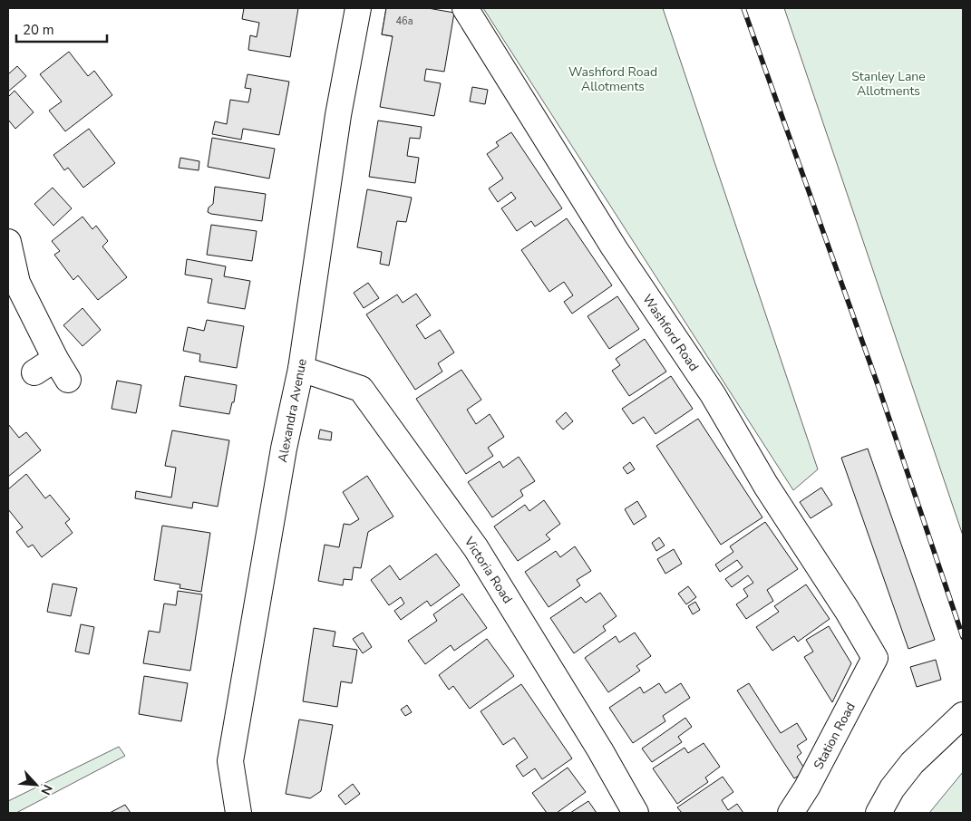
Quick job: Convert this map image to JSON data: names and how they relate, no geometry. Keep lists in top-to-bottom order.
{
  "streets": {
    "street": [
      "Washford Road",
      "Alexandra Avenue",
      "Victoria Road",
      "Station Road"
    ]
  },
  "crossings": [
    ["Washford Road", "Station Road"],
    ["Alexandra Avenue", "Victoria Road"]
  ],
  "parks": ["Washford Road Allotments", "Stanley Lane Allotments"],
  "house_numbers": ["46a"],
  "scale_bar": "20 m",
  "north": "bottom right"
}
